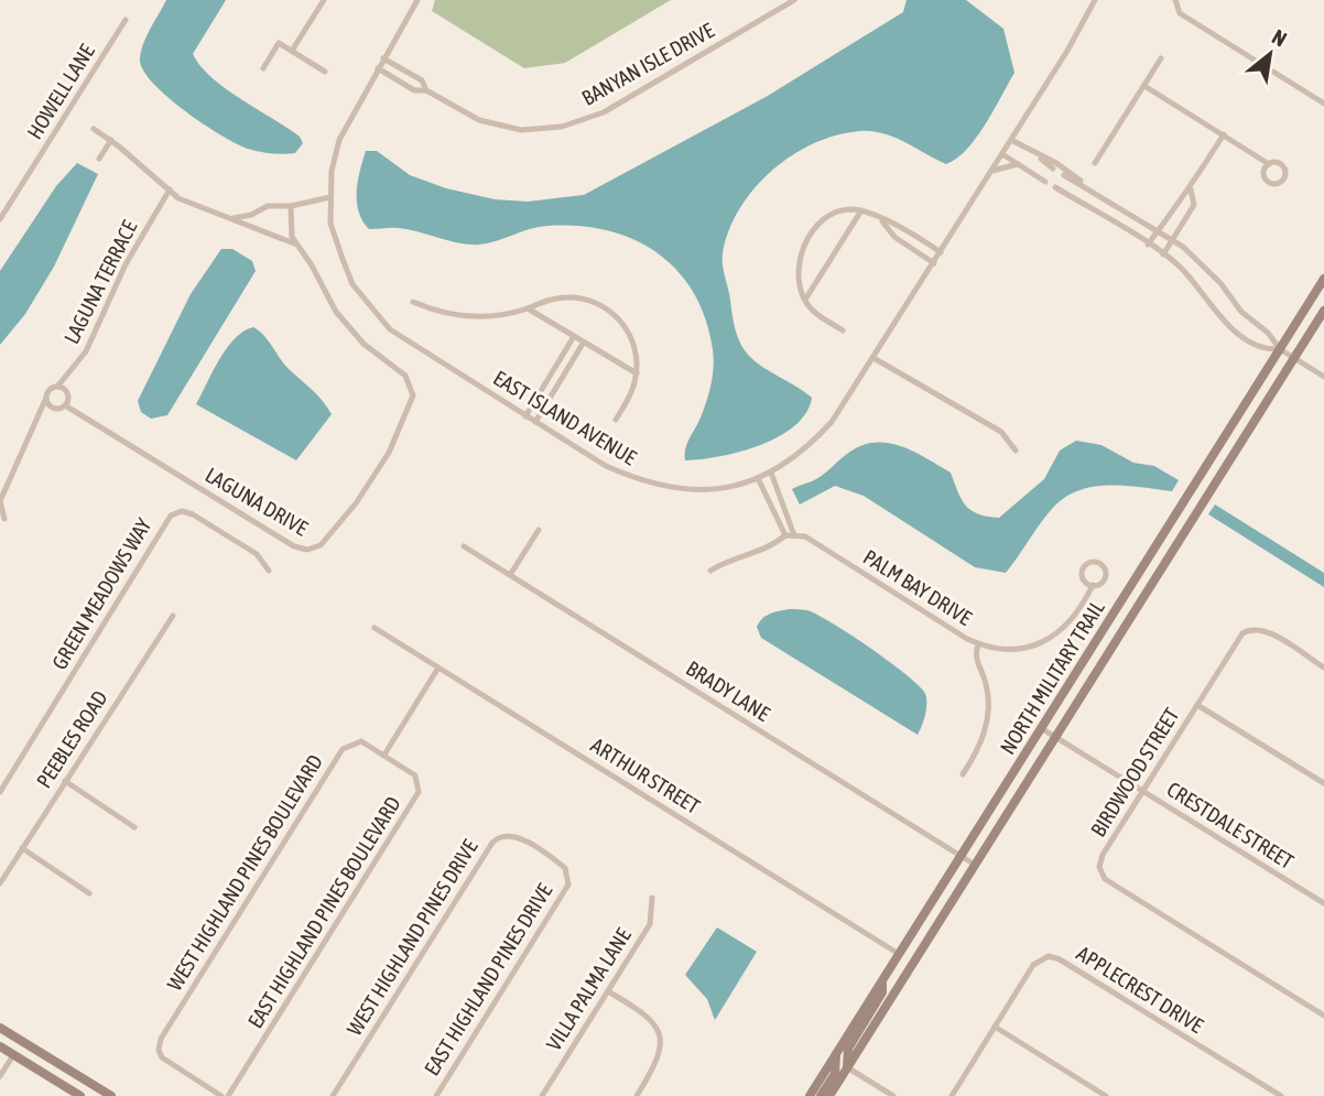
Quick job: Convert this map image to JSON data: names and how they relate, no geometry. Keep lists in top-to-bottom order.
{
  "streets": {
    "main road": ["NORTH MILITARY TRAIL"],
    "street": [
      "BANYAN ISLE DRIVE",
      "HOWELL LANE",
      "LAGUNA TERRACE",
      "EAST ISLAND AVENUE",
      "LAGUNA DRIVE",
      "PALM BAY DRIVE",
      "GREEN MEADOWS WAY",
      "BRADY LANE",
      "PEEBLES ROAD",
      "BIRDWOOD STREET",
      "ARTHUR STREET",
      "CRESTDALE STREET",
      "WEST HIGHLAND PINES BOULEVARD",
      "EAST HIGHLAND PINES BOULEVARD",
      "WEST HIGHLAND PINES DRIVE",
      "EAST HIGHLAND PINES DRIVE",
      "VILLA PALMA LANE",
      "APPLECREST DRIVE"
    ]
  },
  "crossings": [
    ["BANYAN ISLE DRIVE", "EAST ISLAND AVENUE"],
    ["LAGUNA TERRACE", "LAGUNA DRIVE"],
    ["NORTH MILITARY TRAIL", "BRADY LANE"],
    ["NORTH MILITARY TRAIL", "ARTHUR STREET"],
    ["NORTH MILITARY TRAIL", "CRESTDALE STREET"],
    ["BIRDWOOD STREET", "CRESTDALE STREET"],
    ["WEST HIGHLAND PINES BOULEVARD", "EAST HIGHLAND PINES BOULEVARD"],
    ["WEST HIGHLAND PINES DRIVE", "EAST HIGHLAND PINES DRIVE"]
  ],
  "north": "top right"
}
